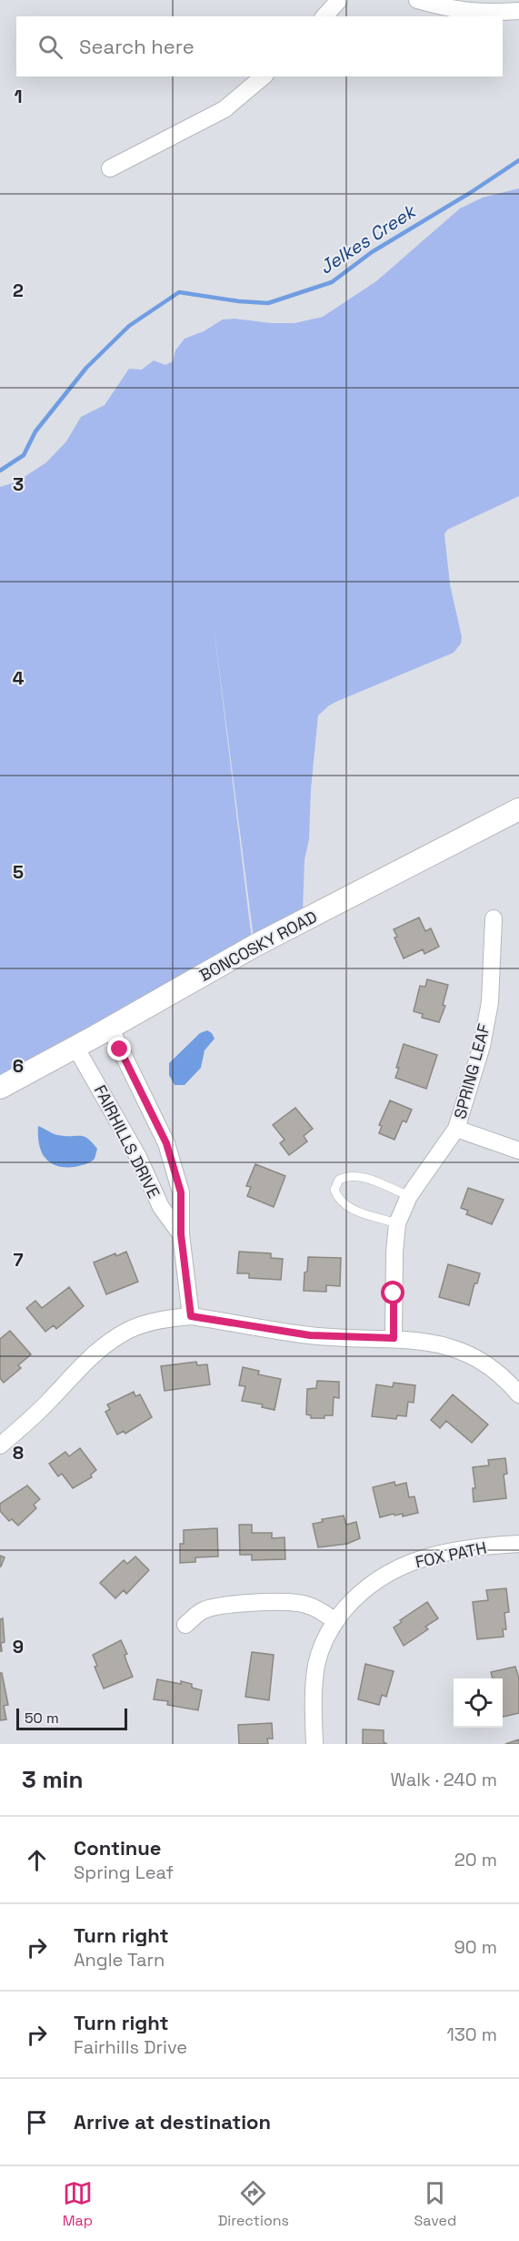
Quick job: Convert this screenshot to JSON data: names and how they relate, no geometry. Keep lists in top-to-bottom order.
{
  "streets": {
    "street": [
      "BONCOSKY ROAD",
      "SPRING LEAF",
      "FAIRHILLS DRIVE",
      "FOX PATH"
    ]
  },
  "crossings": [
    ["BONCOSKY ROAD", "FAIRHILLS DRIVE"]
  ],
  "water": ["Jelkes Creek"],
  "scale_bar": "50 m",
  "page": {
    "search": "Search here",
    "scale": "50 m",
    "heading": ["3 min", "Walk · 240 m"],
    "list": [
      ["Continue", "Spring Leaf", "20 m"],
      ["Turn right", "Angle Tarn", "90 m"],
      ["Turn right", "Fairhills Drive", "130 m"],
      "Arrive at destination"
    ],
    "nav": ["Map", "Directions", "Saved"]
  },
  "grid": {
    "rows": [
      "1",
      "2",
      "3",
      "4",
      "5",
      "6",
      "7",
      "8",
      "9"
    ]
  }
}
